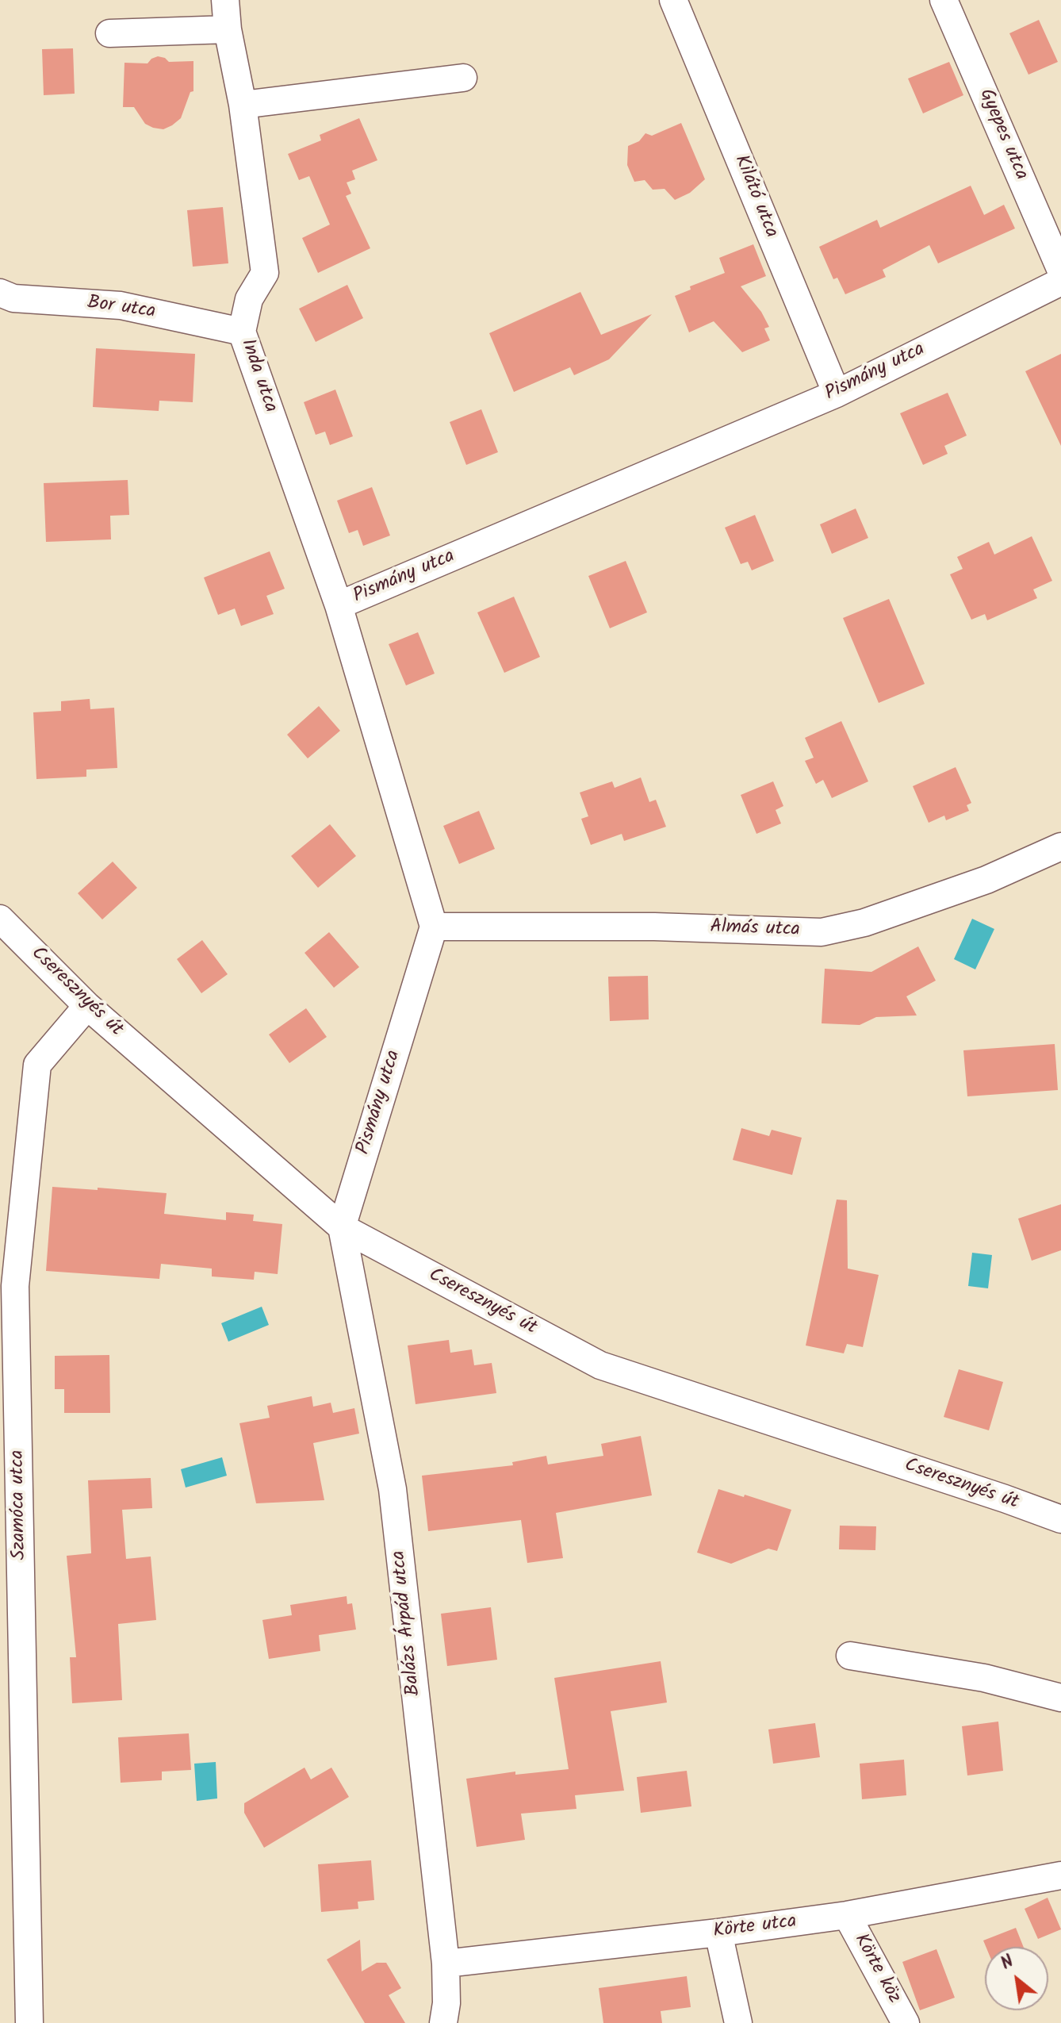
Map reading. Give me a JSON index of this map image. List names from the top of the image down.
{
  "streets": {
    "street": [
      "Gyepes utca",
      "Kilátó utca",
      "Bor utca",
      "Pismány utca",
      "Inda utca",
      "Almás utca",
      "Cseresznyés út",
      "Szamóca utca",
      "Balázs Árpád utca",
      "Körte utca",
      "Körte köz"
    ]
  },
  "crossings": [
    ["Kilátó utca", "Pismány utca"],
    ["Bor utca", "Inda utca"],
    ["Pismány utca", "Inda utca"],
    ["Pismány utca", "Almás utca"],
    ["Pismány utca", "Cseresznyés út"],
    ["Pismány utca", "Balázs Árpád utca"],
    ["Cseresznyés út", "Szamóca utca"],
    ["Cseresznyés út", "Balázs Árpád utca"],
    ["Balázs Árpád utca", "Körte utca"],
    ["Körte utca", "Körte köz"]
  ],
  "north": "top left"
}
